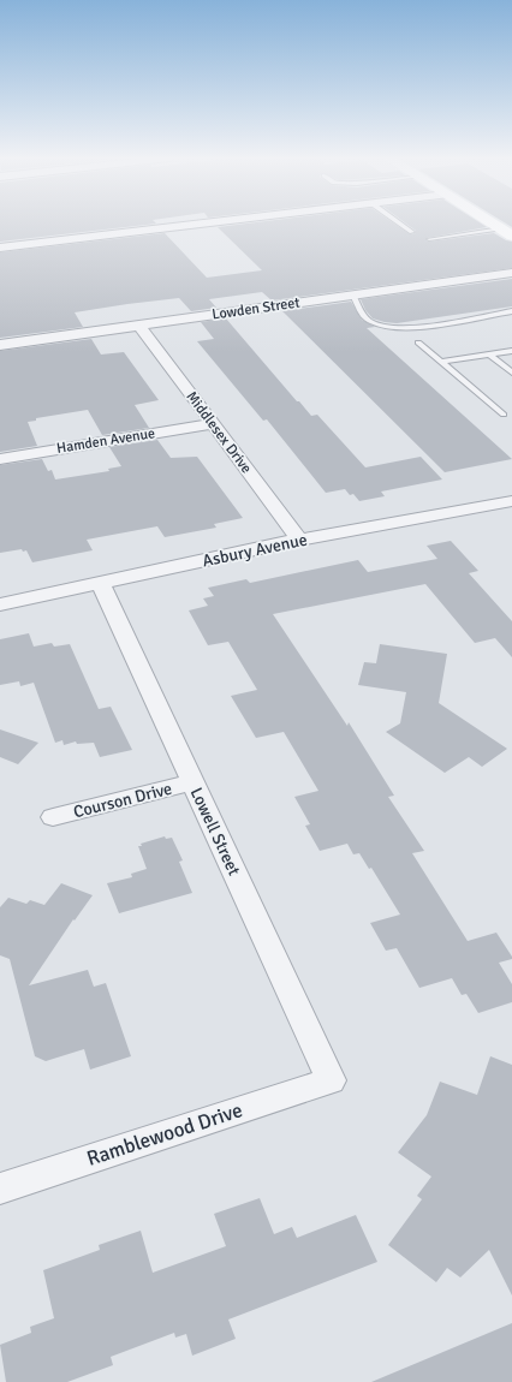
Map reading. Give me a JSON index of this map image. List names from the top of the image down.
{
  "streets": {
    "street": [
      "Lowden Street",
      "Middlesex Drive",
      "Hamden Avenue",
      "Asbury Avenue",
      "Courson Drive",
      "Lowell Street",
      "Ramblewood Drive"
    ]
  },
  "crossings": [
    ["Lowden Street", "Middlesex Drive"],
    ["Middlesex Drive", "Hamden Avenue"],
    ["Middlesex Drive", "Asbury Avenue"],
    ["Asbury Avenue", "Lowell Street"],
    ["Courson Drive", "Lowell Street"],
    ["Lowell Street", "Ramblewood Drive"]
  ]
}
